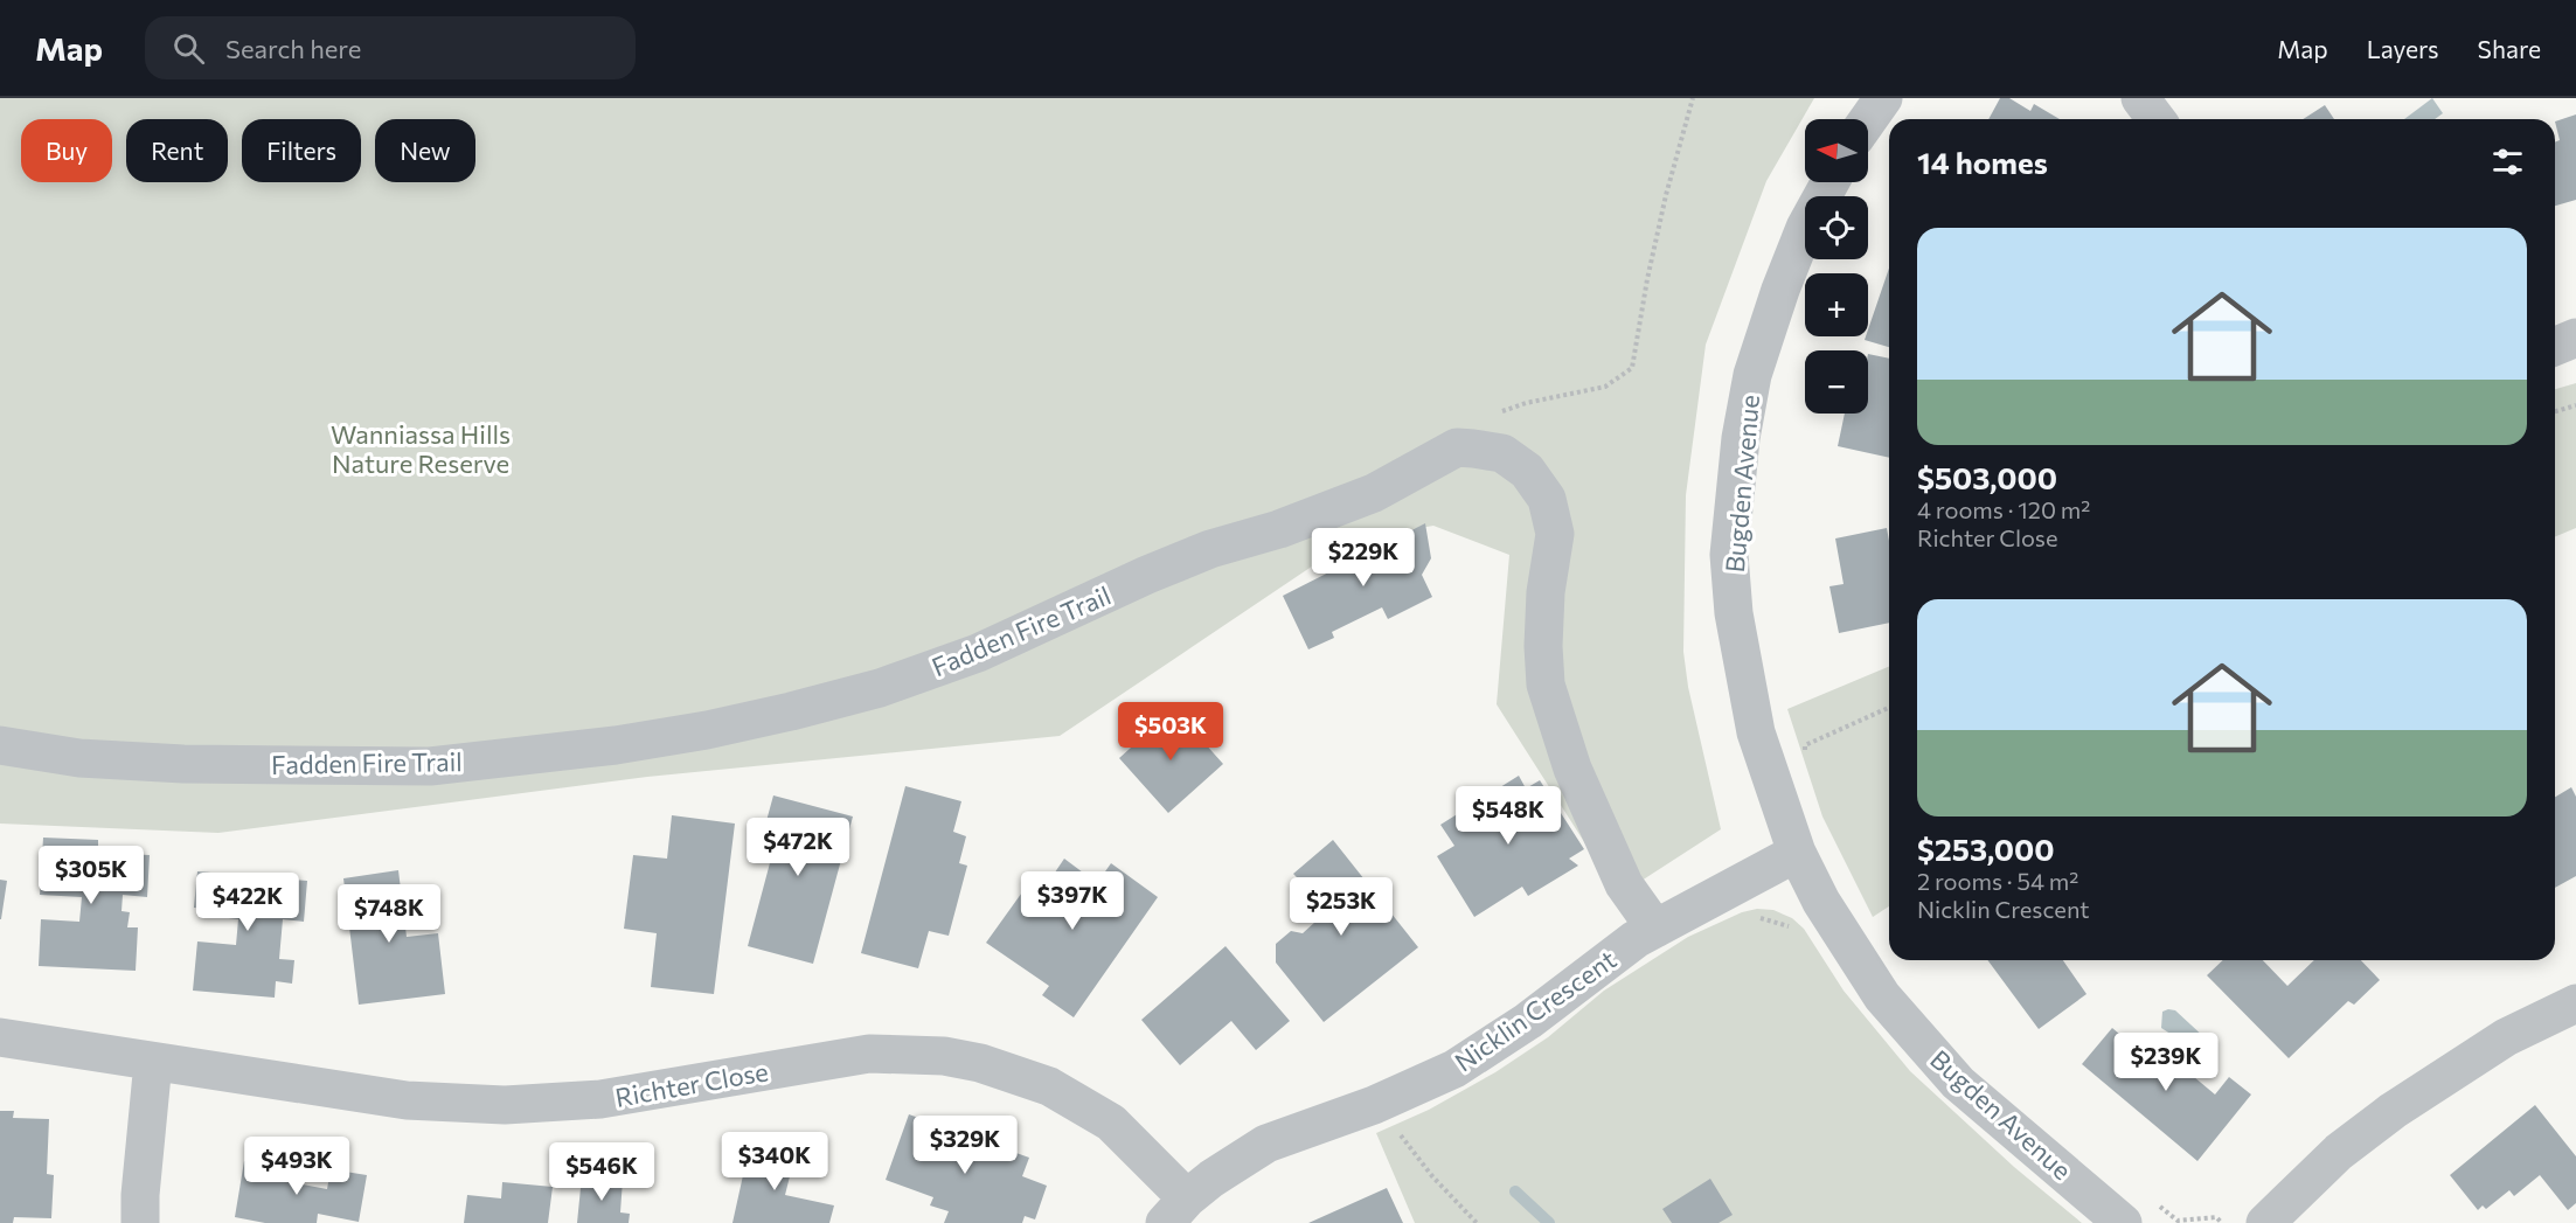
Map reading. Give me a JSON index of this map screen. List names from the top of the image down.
{
  "streets": {
    "street": [
      "Bugden Avenue",
      "Fadden Fire Trail",
      "Nicklin Crescent",
      "Richter Close"
    ]
  },
  "crossings": [
    ["Bugden Avenue", "Nicklin Crescent"],
    ["Fadden Fire Trail", "Nicklin Crescent"],
    ["Nicklin Crescent", "Richter Close"]
  ],
  "parks": ["Wanniassa Hills Nature Reserve"],
  "north": "left",
  "page": {
    "header": "Map",
    "search": "Search here",
    "nav": ["Map", "Layers", "Share"],
    "map_buttons": ["+", "−"],
    "chip": [
      "Buy",
      "Rent",
      "Filters",
      "New"
    ],
    "heading": "14 homes",
    "list": [
      {
        "name": "$503,000",
        "note": "4 rooms · 120 m² · Richter Close"
      },
      {
        "name": "$253,000",
        "note": "2 rooms · 54 m² · Nicklin Crescent"
      }
    ],
    "price": [
      "$229K",
      "$503K",
      "$548K",
      "$472K",
      "$305K",
      "$397K",
      "$422K",
      "$253K",
      "$748K",
      "$239K",
      "$329K",
      "$340K",
      "$493K",
      "$546K"
    ]
  }
}
